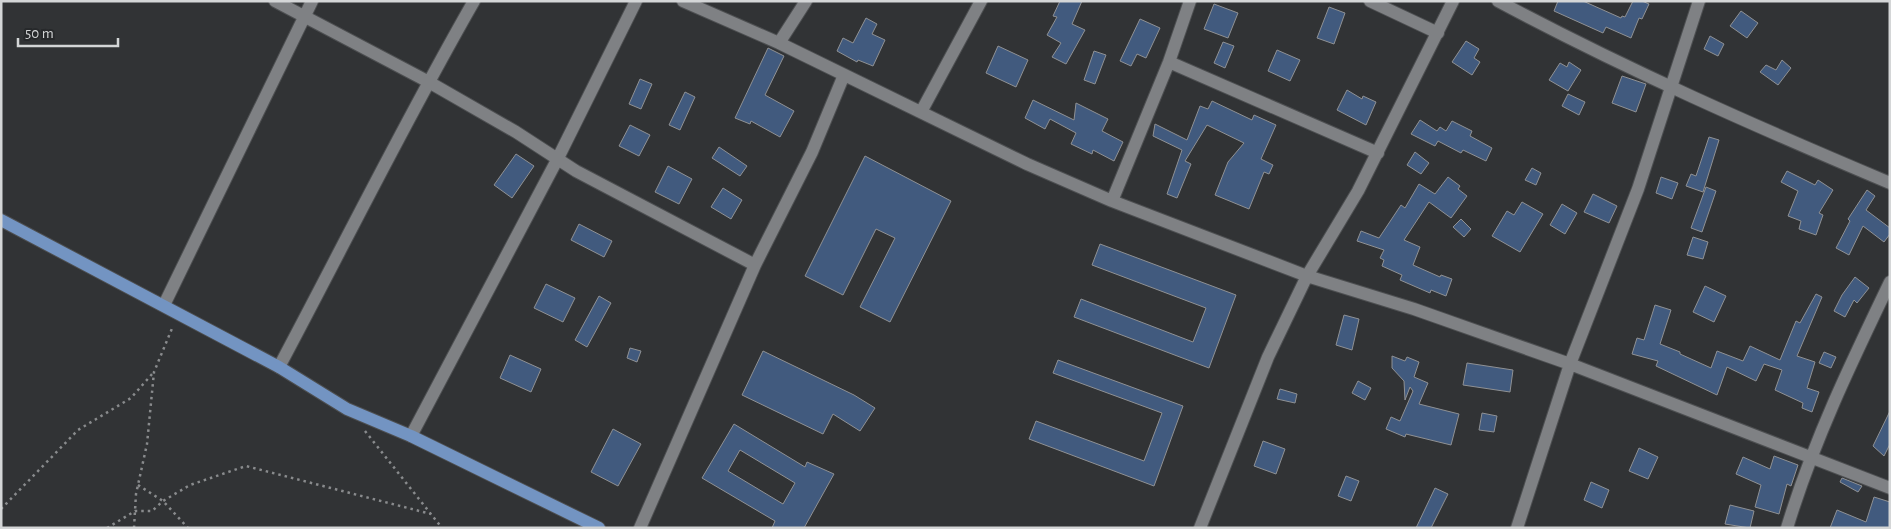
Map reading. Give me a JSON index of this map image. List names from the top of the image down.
{
  "scale_bar": "50 m"
}
